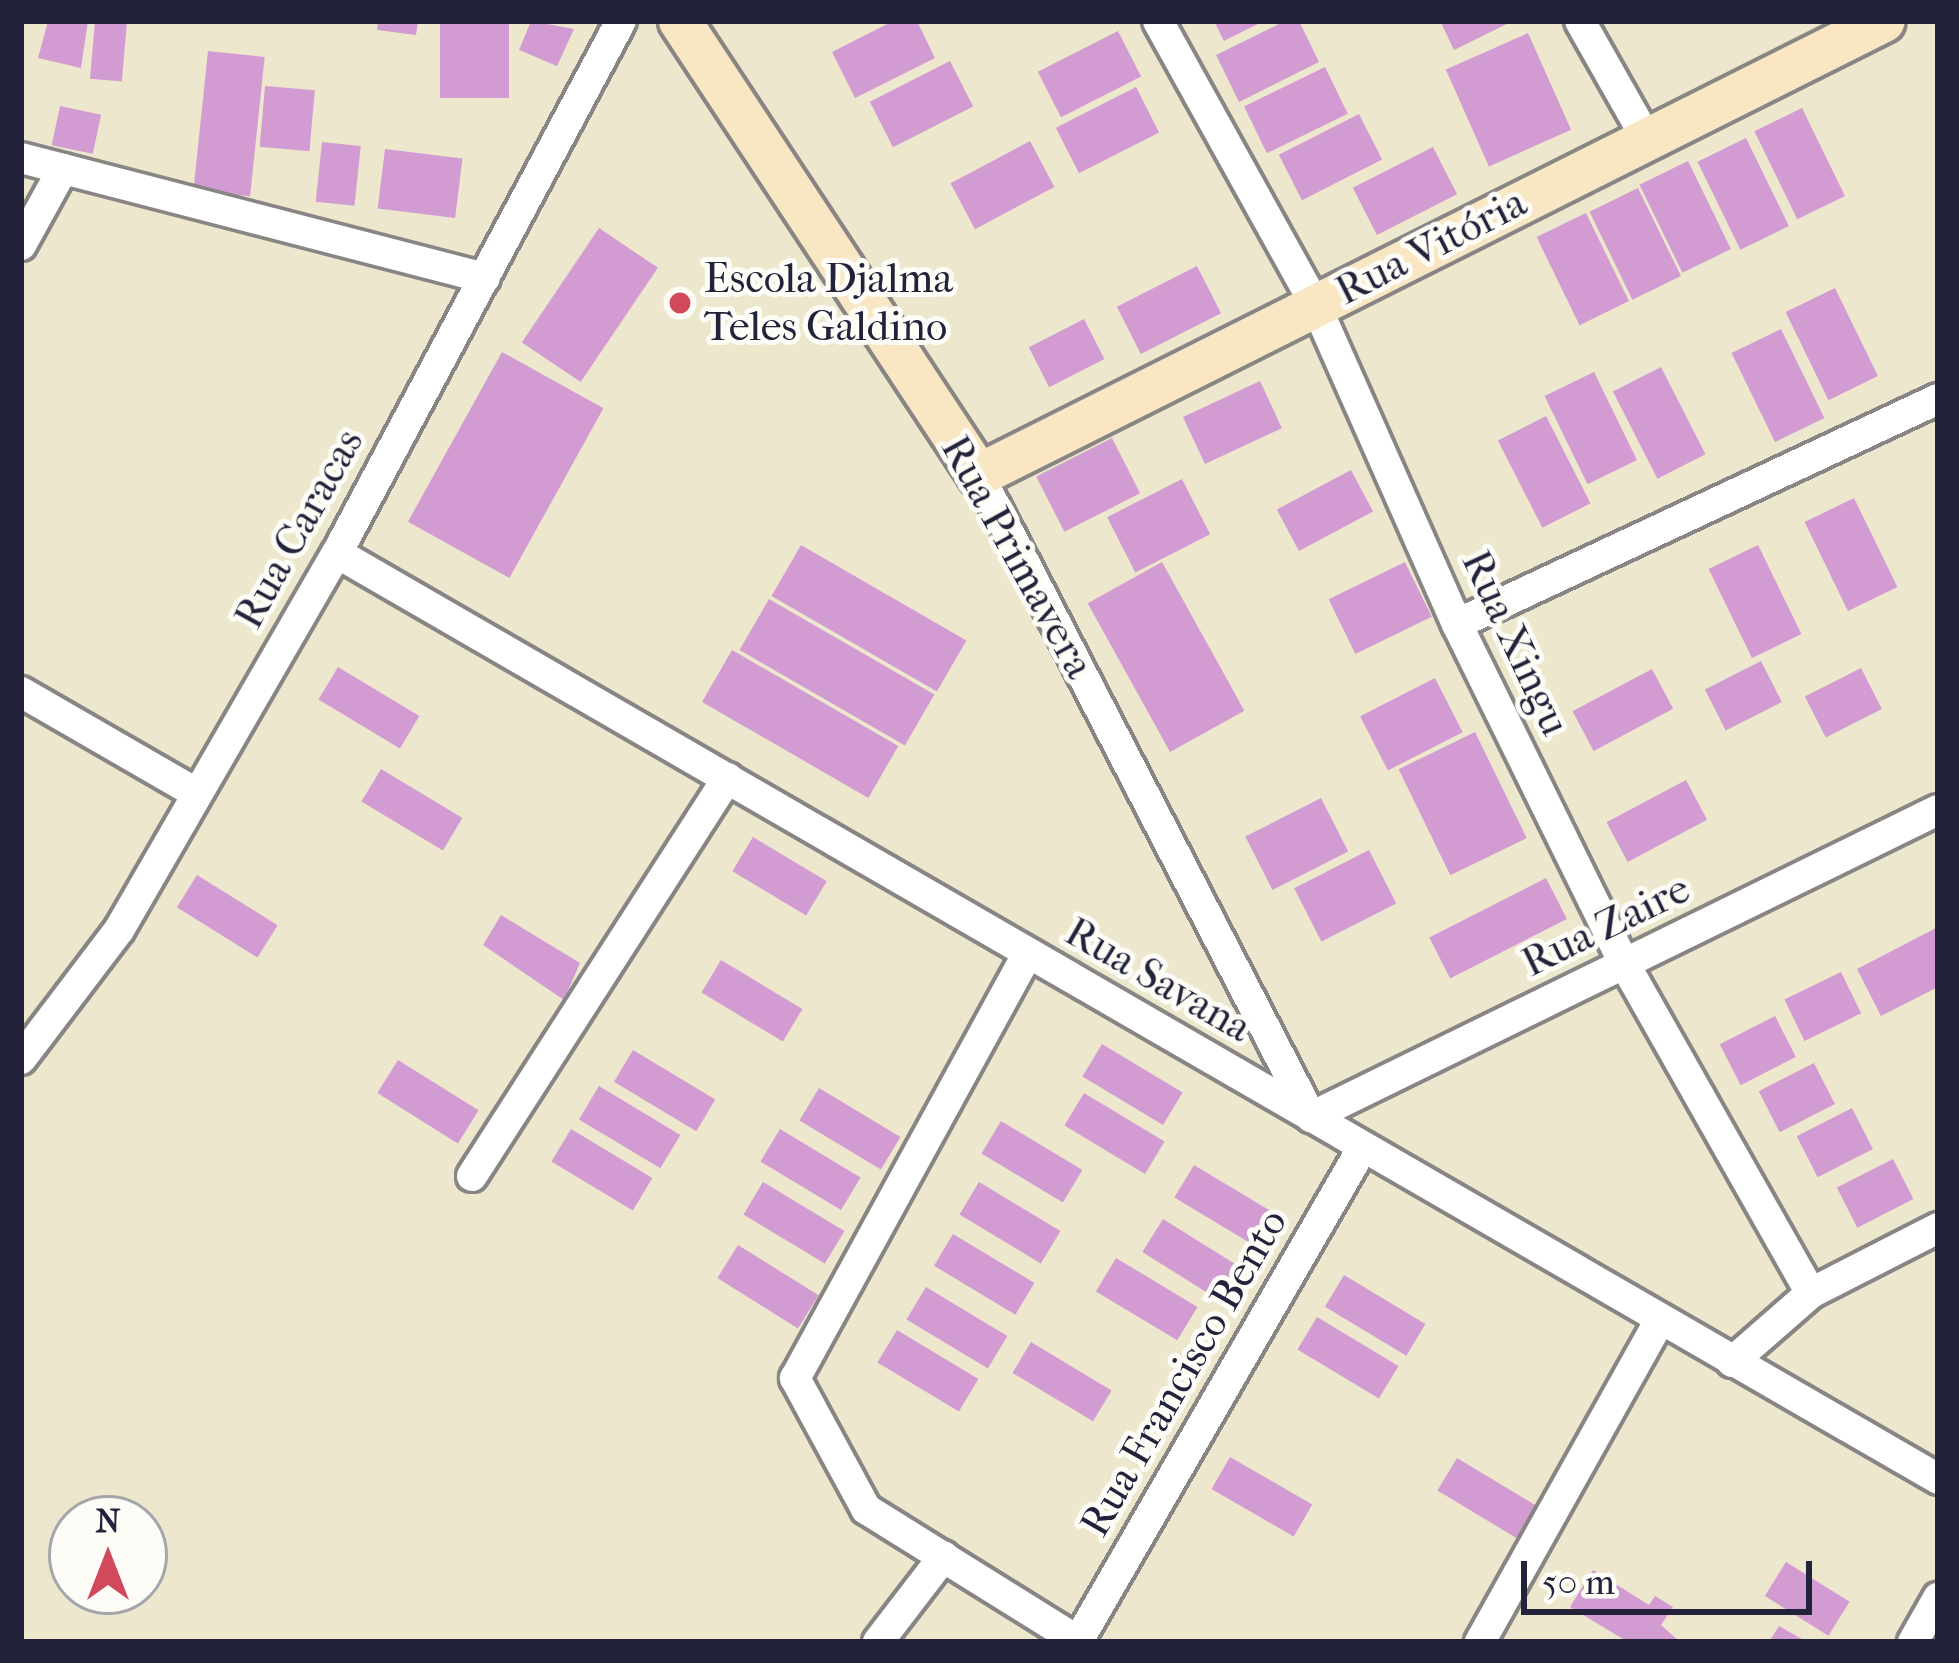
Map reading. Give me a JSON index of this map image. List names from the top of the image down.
{
  "streets": {
    "street": [
      "Rua Vitória",
      "Rua Caracas",
      "Rua Primavera",
      "Rua Xingu",
      "Rua Zaire",
      "Rua Savana",
      "Rua Francisco Bento"
    ]
  },
  "crossings": [
    ["Rua Vitória", "Rua Primavera"],
    ["Rua Vitória", "Rua Xingu"],
    ["Rua Caracas", "Rua Savana"],
    ["Rua Primavera", "Rua Zaire"],
    ["Rua Primavera", "Rua Savana"],
    ["Rua Xingu", "Rua Zaire"],
    ["Rua Zaire", "Rua Savana"],
    ["Rua Savana", "Rua Francisco Bento"]
  ],
  "places": ["Escola Djalma Teles Galdino"],
  "scale_bar": "50 m",
  "north": "top"
}
